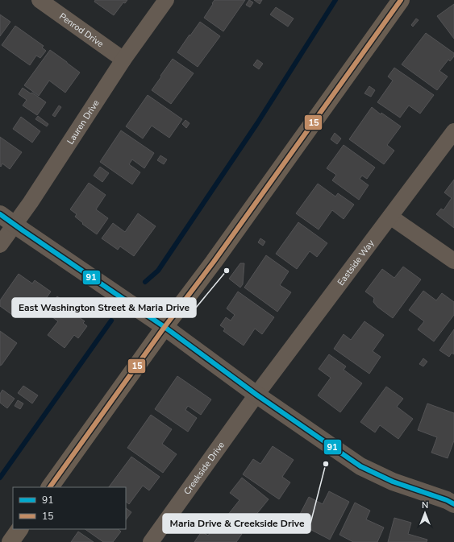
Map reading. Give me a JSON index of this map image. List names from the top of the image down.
{
  "streets": {
    "street": [
      "Penrod Drive",
      "Lauren Drive",
      "Eastside Way",
      "Creekside Drive"
    ]
  },
  "crossings": [
    ["Penrod Drive", "Lauren Drive"],
    ["Eastside Way", "Creekside Drive"]
  ],
  "places": ["East Washington Street & Maria Drive", "Maria Drive & Creekside Drive"],
  "lines": ["transit line 15", "transit line 91"],
  "legend": ["91", "15"],
  "north": "top"
}
